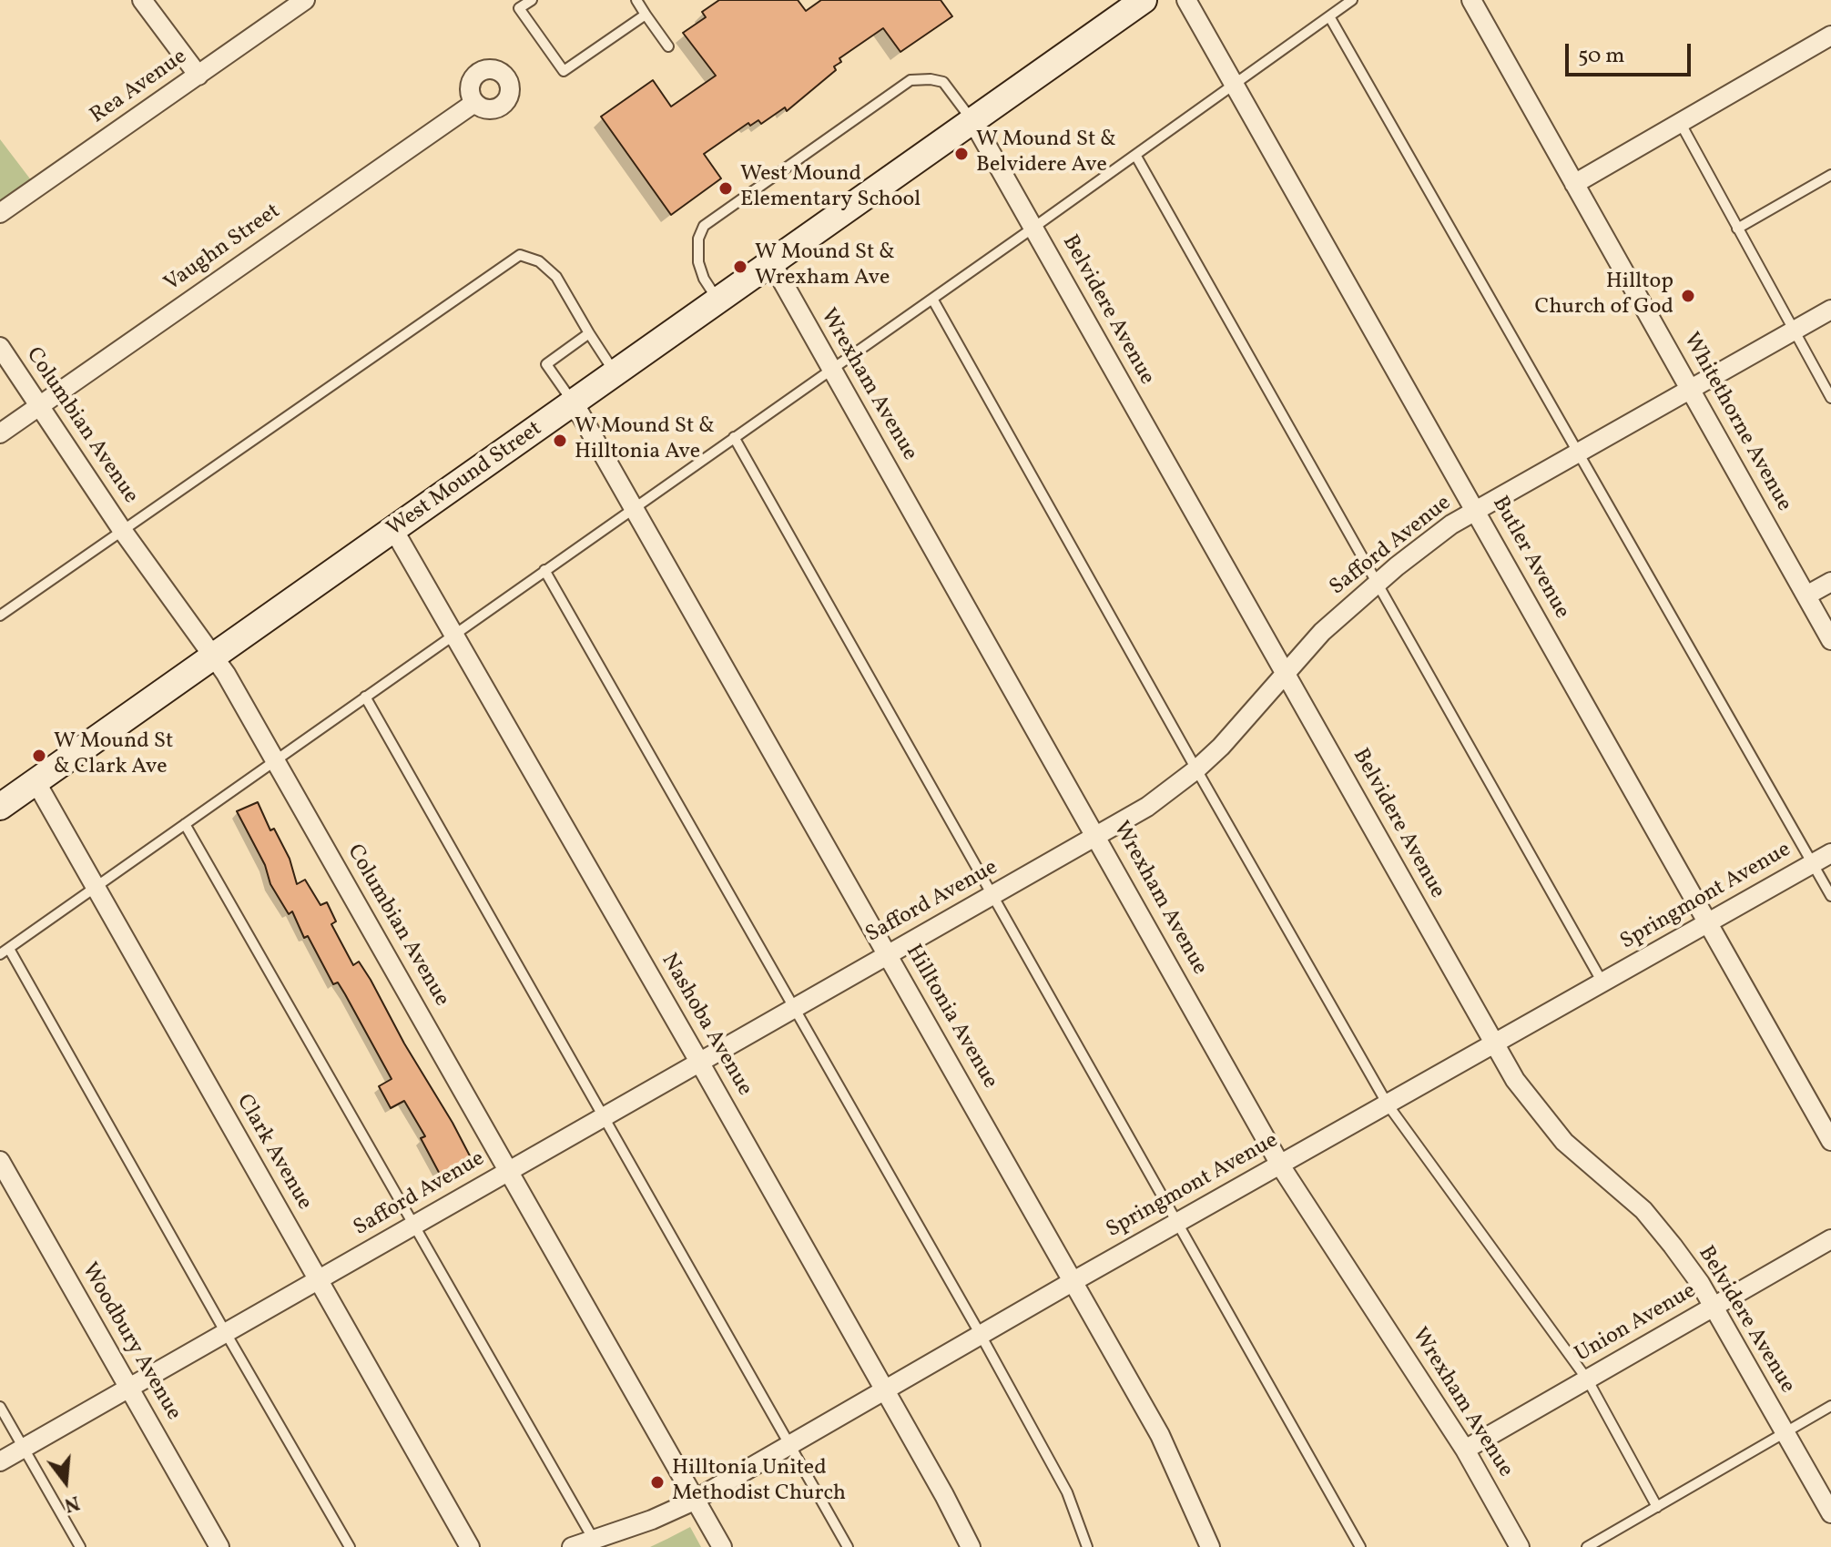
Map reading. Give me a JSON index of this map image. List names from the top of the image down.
{
  "streets": {
    "street": [
      "Rea Avenue",
      "Vaughn Street",
      "Belvidere Avenue",
      "Wrexham Avenue",
      "Whitethorne Avenue",
      "Columbian Avenue",
      "West Mound Street",
      "Safford Avenue",
      "Butler Avenue",
      "Springmont Avenue",
      "Hilltonia Avenue",
      "Nashoba Avenue",
      "Clark Avenue",
      "Union Avenue",
      "Woodbury Avenue"
    ]
  },
  "crossings": [
    ["Vaughn Street", "Columbian Avenue"],
    ["Belvidere Avenue", "West Mound Street"],
    ["Belvidere Avenue", "Safford Avenue"],
    ["Belvidere Avenue", "Springmont Avenue"],
    ["Belvidere Avenue", "Union Avenue"],
    ["Wrexham Avenue", "West Mound Street"],
    ["Wrexham Avenue", "Safford Avenue"],
    ["Wrexham Avenue", "Springmont Avenue"],
    ["Wrexham Avenue", "Union Avenue"],
    ["Whitethorne Avenue", "Safford Avenue"],
    ["Columbian Avenue", "West Mound Street"],
    ["Columbian Avenue", "Safford Avenue"],
    ["Columbian Avenue", "Springmont Avenue"],
    ["West Mound Street", "Hilltonia Avenue"],
    ["West Mound Street", "Nashoba Avenue"],
    ["West Mound Street", "Clark Avenue"],
    ["Safford Avenue", "Butler Avenue"],
    ["Safford Avenue", "Hilltonia Avenue"],
    ["Safford Avenue", "Nashoba Avenue"],
    ["Safford Avenue", "Clark Avenue"],
    ["Safford Avenue", "Woodbury Avenue"],
    ["Butler Avenue", "Springmont Avenue"],
    ["Springmont Avenue", "Hilltonia Avenue"],
    ["Springmont Avenue", "Nashoba Avenue"]
  ],
  "places": [
    "W Mound St & Belvidere Ave",
    "West Mound Elementary School",
    "W Mound St & Wrexham Ave",
    "Hilltop Church of God",
    "W Mound St & Hilltonia Ave",
    "W Mound St & Clark Ave",
    "Hilltonia United Methodist Church"
  ],
  "scale_bar": "50 m",
  "north": "bottom"
}
